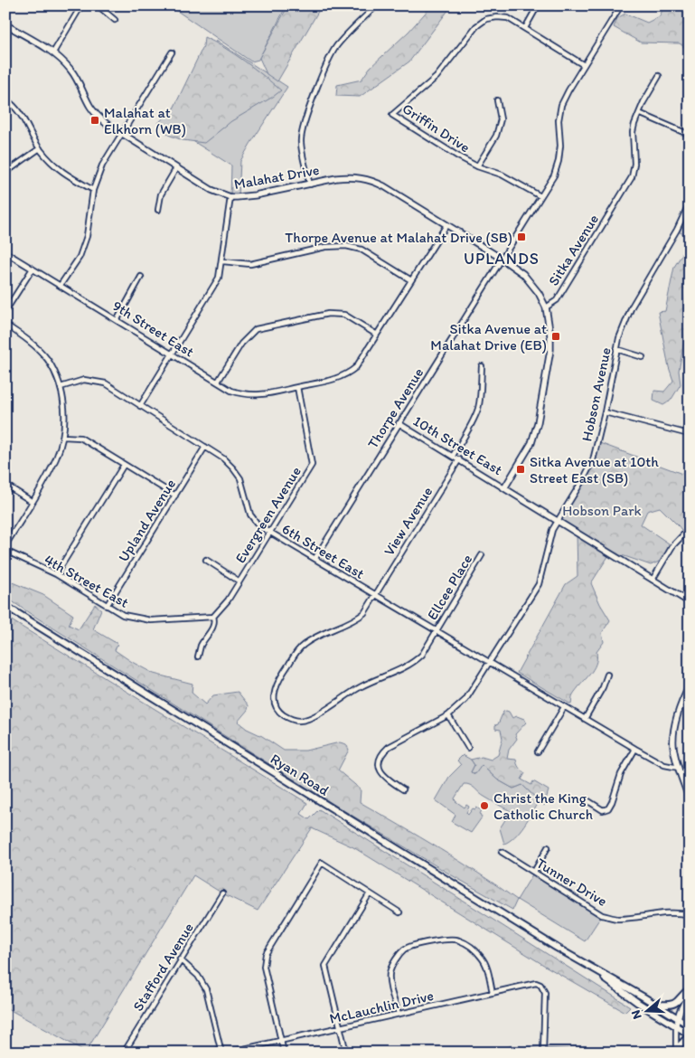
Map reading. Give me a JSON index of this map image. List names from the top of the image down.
{
  "streets": {
    "main road": ["Ryan Road"],
    "street": [
      "Griffin Drive",
      "Malahat Drive",
      "Sitka Avenue",
      "9th Street East",
      "Hobson Avenue",
      "Thorpe Avenue",
      "10th Street East",
      "Evergreen Avenue",
      "Upland Avenue",
      "View Avenue",
      "6th Street East",
      "4th Street East",
      "Ellcee Place",
      "Tunner Drive",
      "Stafford Avenue",
      "McLauchlin Drive"
    ]
  },
  "crossings": [
    ["Griffin Drive", "Thorpe Avenue"],
    ["Malahat Drive", "Sitka Avenue"],
    ["Malahat Drive", "Thorpe Avenue"],
    ["9th Street East", "Evergreen Avenue"],
    ["Hobson Avenue", "10th Street East"],
    ["Hobson Avenue", "6th Street East"],
    ["Thorpe Avenue", "10th Street East"],
    ["Thorpe Avenue", "6th Street East"],
    ["10th Street East", "View Avenue"],
    ["Evergreen Avenue", "6th Street East"],
    ["Evergreen Avenue", "4th Street East"],
    ["Upland Avenue", "6th Street East"],
    ["Upland Avenue", "4th Street East"],
    ["View Avenue", "6th Street East"],
    ["View Avenue", "Ellcee Place"],
    ["6th Street East", "Ellcee Place"]
  ],
  "districts": ["UPLANDS"],
  "parks": ["Hobson Park"],
  "places": {
    "transit": [
      "Malahat at Elkhorn (WB)",
      "Thorpe Avenue at Malahat Drive (SB)",
      "Sitka Avenue at Malahat Drive (EB)",
      "Sitka Avenue at 10th Street East (SB)"
    ],
    "other": ["Christ the King Catholic Church"]
  },
  "north": "left"
}
